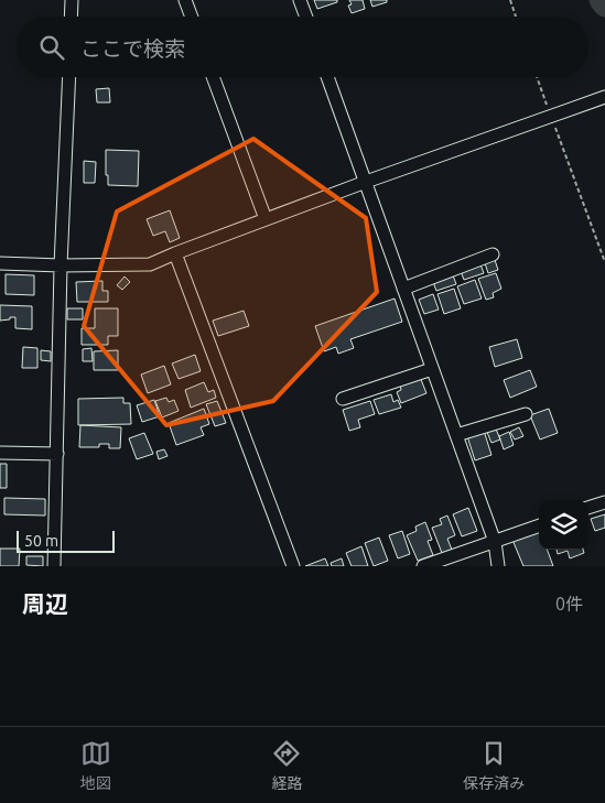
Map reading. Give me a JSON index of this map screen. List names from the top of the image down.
{
  "scale_bar": "50 m",
  "page": {
    "search": "ここで検索",
    "scale": "50 m",
    "heading": ["周辺", "0件"],
    "nav": ["地図", "経路", "保存済み"]
  }
}
